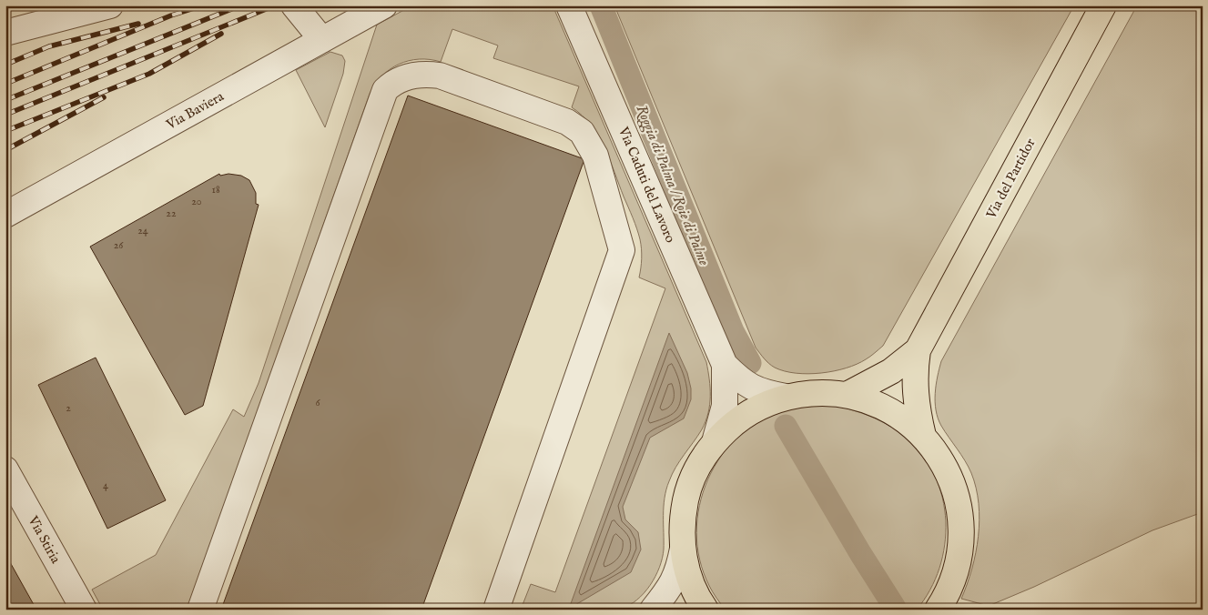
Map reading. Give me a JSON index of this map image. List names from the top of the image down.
{
  "streets": {
    "main road": ["Via del Partidor"],
    "street": ["Via Baviera", "Via Caduti del Lavoro", "Via Stiria"]
  },
  "water": ["Roggia di Palma / Roie di Palme"],
  "house_numbers": [
    "18",
    "20",
    "22",
    "24",
    "26",
    "6",
    "2",
    "4"
  ]
}
